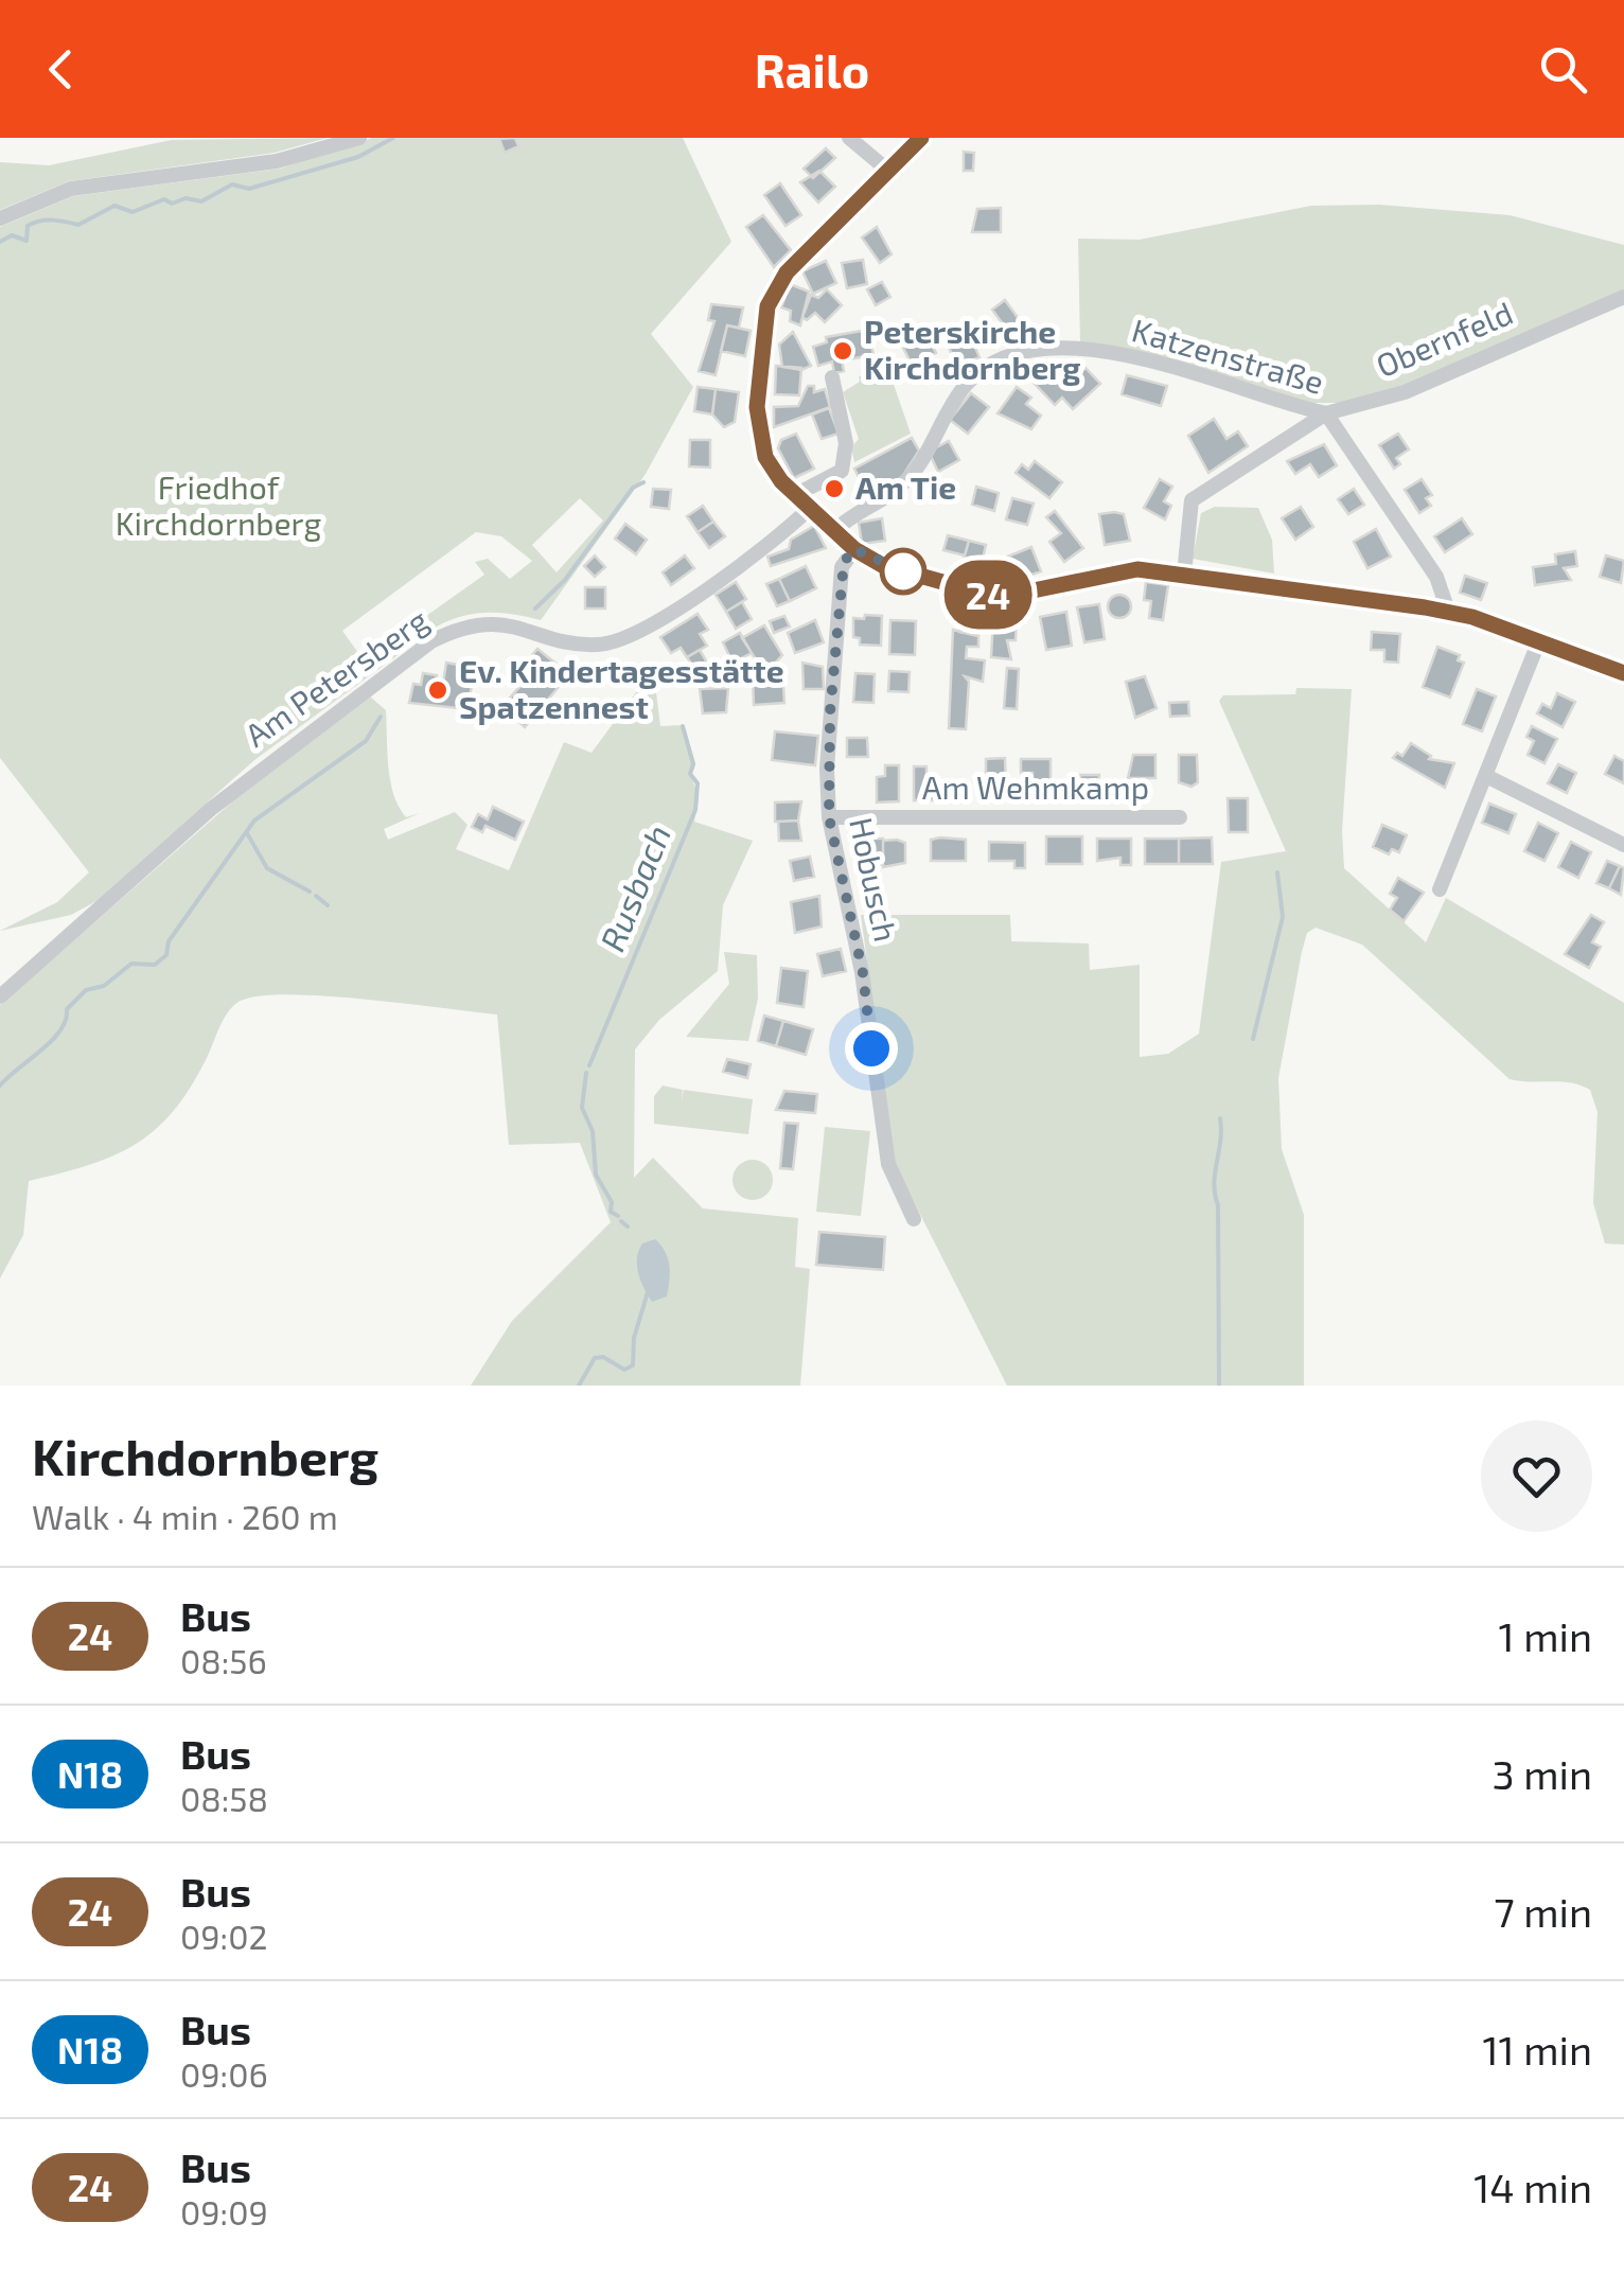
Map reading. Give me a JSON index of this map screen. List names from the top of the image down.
{
  "streets": {
    "street": [
      "Obernfeld",
      "Katzenstraße",
      "Am Petersberg",
      "Am Wehmkamp",
      "Hobusch"
    ]
  },
  "crossings": [
    ["Obernfeld", "Katzenstraße"],
    ["Am Wehmkamp", "Hobusch"]
  ],
  "water": ["Rusbach"],
  "parks": ["Friedhof Kirchdornberg"],
  "places": ["Peterskirche Kirchdornberg", "Am Tie", "Ev. Kindertagesstätte Spatzennest"],
  "lines": ["bus line 24"],
  "page": {
    "header": "Railo",
    "on_map": "24",
    "heading": ["Kirchdornberg", "Walk · 4 min · 260 m"],
    "list": [
      {
        "mark": "24",
        "name": "Bus",
        "note": "08:56",
        "value": "1 min"
      },
      {
        "mark": "N18",
        "name": "Bus",
        "note": "08:58",
        "value": "3 min"
      },
      {
        "mark": "24",
        "name": "Bus",
        "note": "09:02",
        "value": "7 min"
      },
      {
        "mark": "N18",
        "name": "Bus",
        "note": "09:06",
        "value": "11 min"
      },
      {
        "mark": "24",
        "name": "Bus",
        "note": "09:09",
        "value": "14 min"
      }
    ]
  }
}
